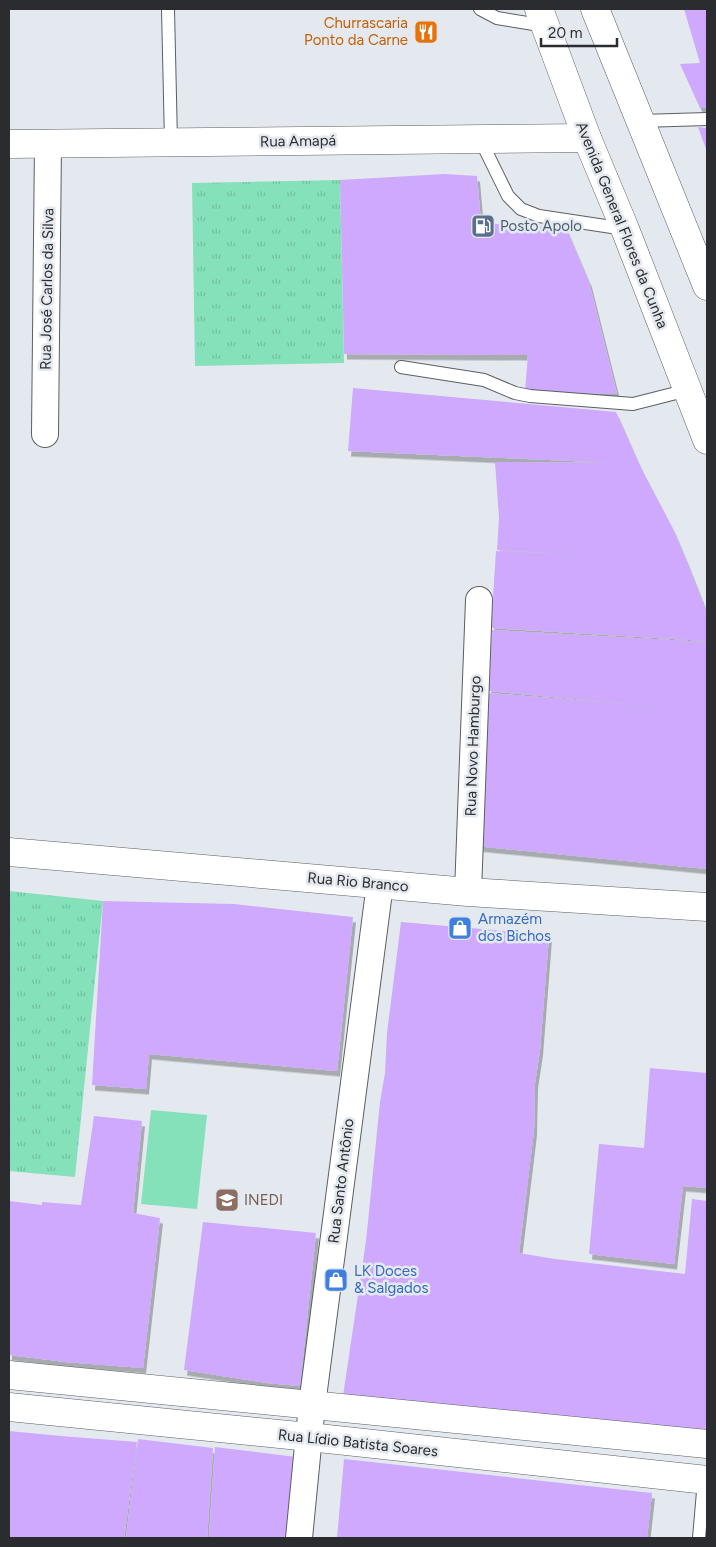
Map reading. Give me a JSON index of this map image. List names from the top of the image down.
{
  "streets": {
    "main road": [
      "Rua Amapá",
      "Avenida General Flores da Cunha",
      "Rua Rio Branco",
      "Rua Lídio Batista Soares"
    ],
    "street": ["Rua José Carlos da Silva", "Rua Novo Hamburgo", "Rua Santo Antônio"]
  },
  "crossings": [
    ["Rua Amapá", "Avenida General Flores da Cunha"],
    ["Rua Amapá", "Rua José Carlos da Silva"],
    ["Rua Novo Hamburgo", "Rua Rio Branco"],
    ["Rua Rio Branco", "Rua Santo Antônio"],
    ["Rua Santo Antônio", "Rua Lídio Batista Soares"]
  ],
  "places": {
    "restaurant": ["Churrascaria Ponto da Carne"],
    "fuel station": ["Posto Apolo"],
    "shop": ["Armazém dos Bichos", "LK Doces & Salgados"],
    "school or university": ["INEDI"]
  },
  "scale_bar": "20 m"
}
